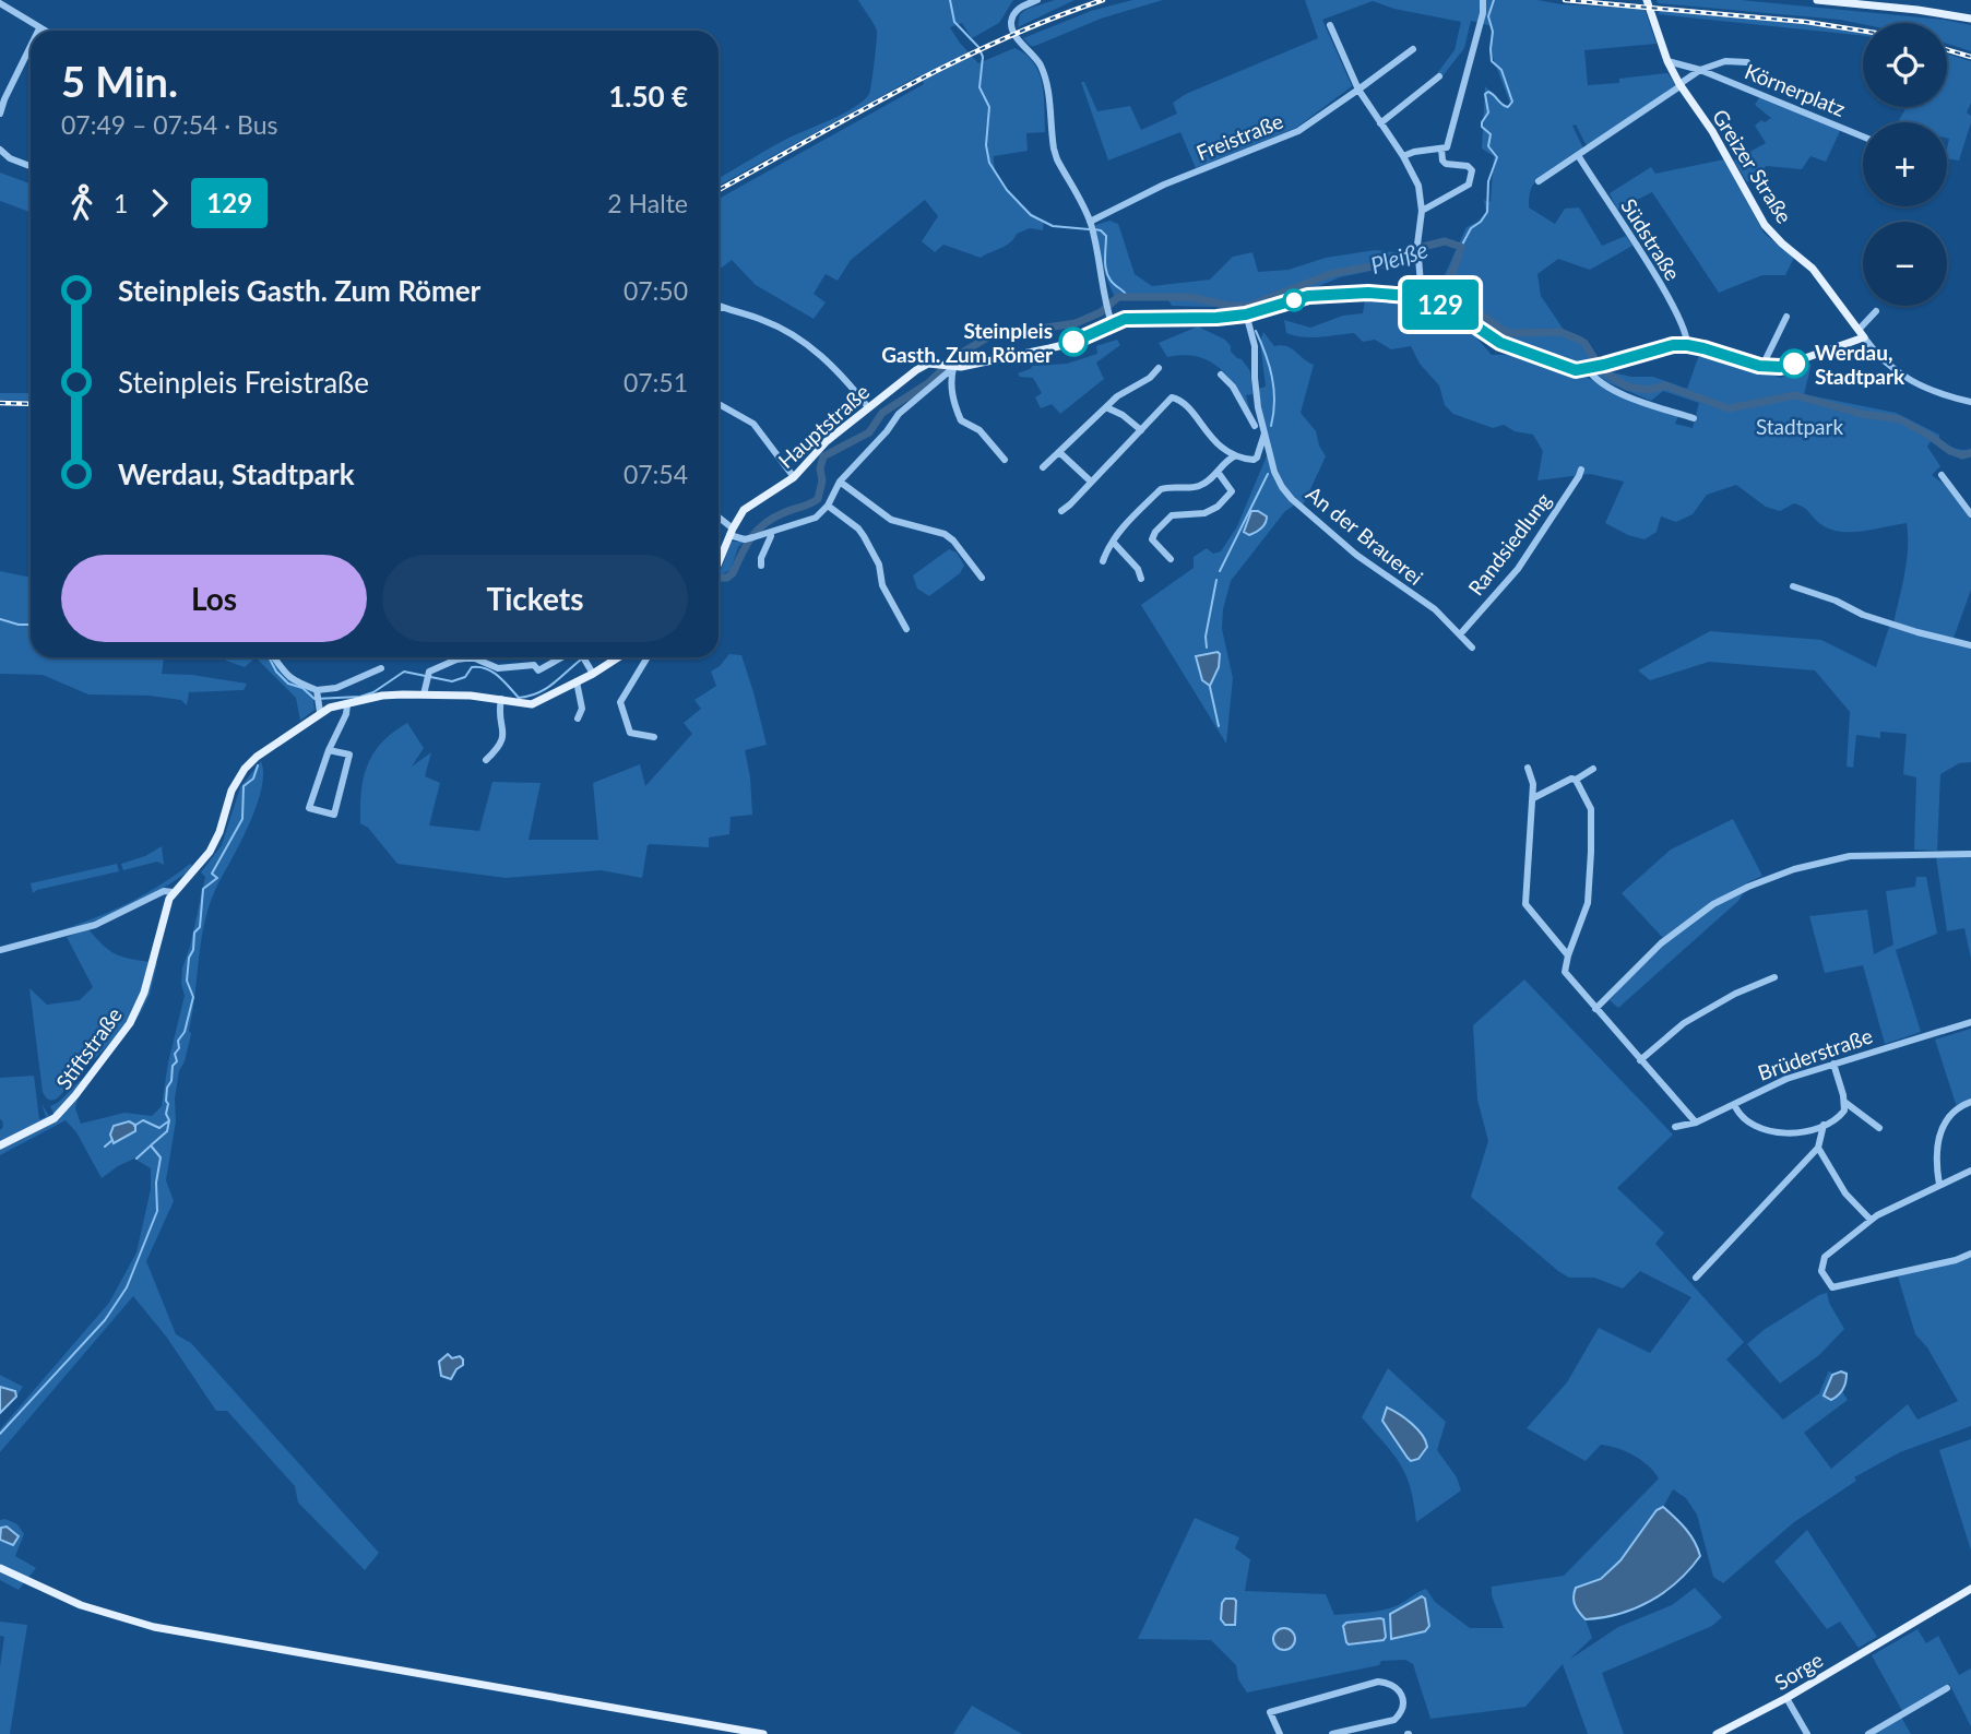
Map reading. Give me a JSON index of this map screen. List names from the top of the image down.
{
  "streets": {
    "main road": [
      "Greizer Straße",
      "Hauptstraße",
      "Stiftstraße",
      "Sorge"
    ],
    "street": [
      "Körnerplatz",
      "Freistraße",
      "Südstraße",
      "An der Brauerei",
      "Randsiedlung",
      "Brüderstraße"
    ]
  },
  "crossings": [
    ["Körnerplatz", "Greizer Straße"],
    ["Südstraße", "Hauptstraße"],
    ["Hauptstraße", "An der Brauerei"],
    ["An der Brauerei", "Randsiedlung"]
  ],
  "water": ["Pleiße"],
  "parks": ["Stadtpark"],
  "places": ["Steinpleis Gasth. Zum Römer", "Werdau, Stadtpark"],
  "lines": ["bus line 129"],
  "page": {
    "on_map": "129",
    "map_buttons": ["+", "−"],
    "heading": ["5 Min.", "07:49 – 07:54 · Bus", "1.50 €"],
    "legs": ["1", "129", "2 Halte"],
    "list": [
      {
        "name": "Steinpleis Gasth. Zum Römer",
        "value": "07:50"
      },
      {
        "name": "Steinpleis Freistraße",
        "value": "07:51"
      },
      {
        "name": "Werdau, Stadtpark",
        "value": "07:54"
      }
    ],
    "buttons": ["Los", "Tickets"]
  }
}
